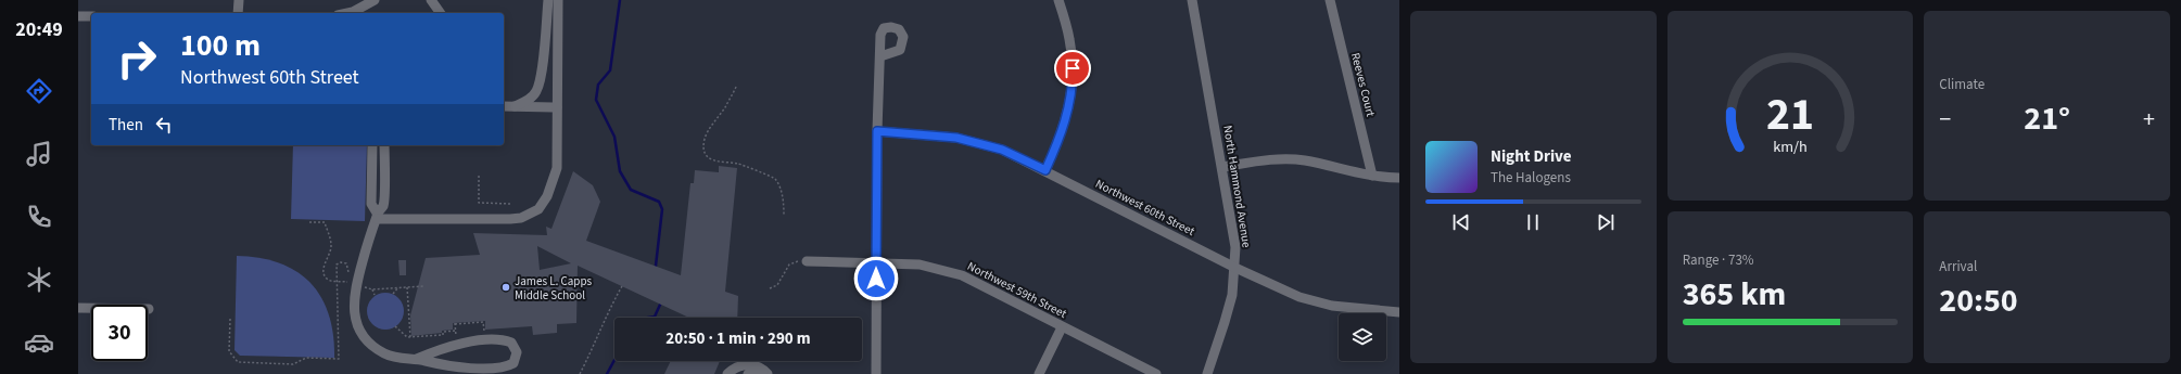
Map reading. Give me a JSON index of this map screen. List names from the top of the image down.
{
  "streets": {
    "street": [
      "Reeves Court",
      "North Hammond Avenue",
      "Northwest 60th Street",
      "Northwest 59th Street"
    ]
  },
  "crossings": [
    ["North Hammond Avenue", "Northwest 60th Street"]
  ],
  "places": ["James L. Capps Middle School"],
  "page": {
    "tabs": "20:49",
    "tile": [
      "Climate",
      ["Range · 73%", "365 km"],
      ["Arrival", "20:50"]
    ],
    "turn": ["100 m", "Northwest 60th Street"],
    "heat": ["−", "21°", "+"],
    "then": "Then",
    "song": ["Night Drive", "The Halogens"],
    "limit": "30",
    "trip": "20:50 · 1 min · 290 m",
    "gauge": ["21", "km/h"]
  }
}
